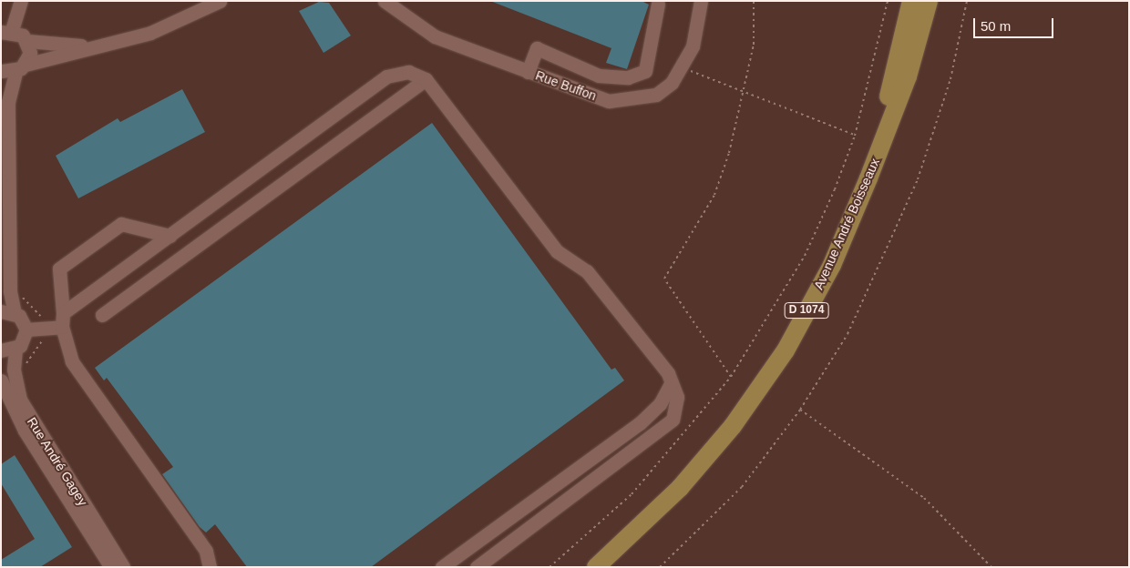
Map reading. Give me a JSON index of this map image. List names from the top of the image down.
{
  "streets": {
    "main road": ["Avenue André Boisseaux", "D 1074"],
    "street": ["Rue Buffon", "Rue André Gagey"]
  },
  "scale_bar": "50 m"
}
